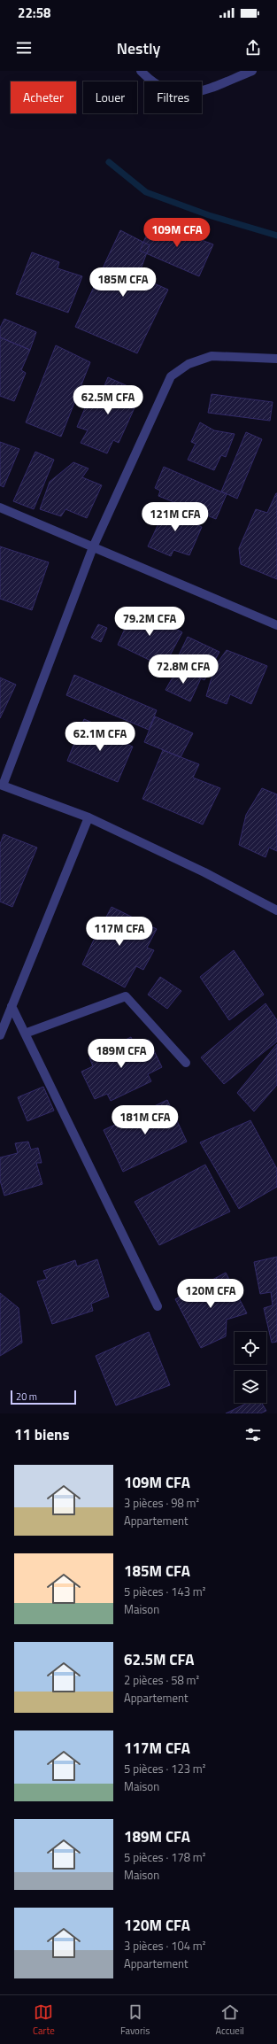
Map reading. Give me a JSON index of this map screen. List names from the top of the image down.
{
  "scale_bar": "20 m",
  "page": {
    "status": "22:58",
    "header": "Nestly",
    "chip": ["Acheter", "Louer", "Filtres"],
    "price": [
      "109M CFA",
      "185M CFA",
      "62.5M CFA",
      "121M CFA",
      "79.2M CFA",
      "72.8M CFA",
      "62.1M CFA",
      "117M CFA",
      "189M CFA",
      "181M CFA",
      "120M CFA"
    ],
    "scale": "20 m",
    "heading": "11 biens",
    "list": [
      {
        "name": "109M CFA",
        "note": "3 pièces · 98 m² · Appartement"
      },
      {
        "name": "185M CFA",
        "note": "5 pièces · 143 m² · Maison"
      },
      {
        "name": "62.5M CFA",
        "note": "2 pièces · 58 m² · Appartement"
      },
      {
        "name": "117M CFA",
        "note": "5 pièces · 123 m² · Maison"
      },
      {
        "name": "189M CFA",
        "note": "5 pièces · 178 m² · Maison"
      },
      {
        "name": "120M CFA",
        "note": "3 pièces · 104 m² · Appartement"
      }
    ],
    "tabs": ["Carte", "Favoris", "Accueil"]
  }
}
